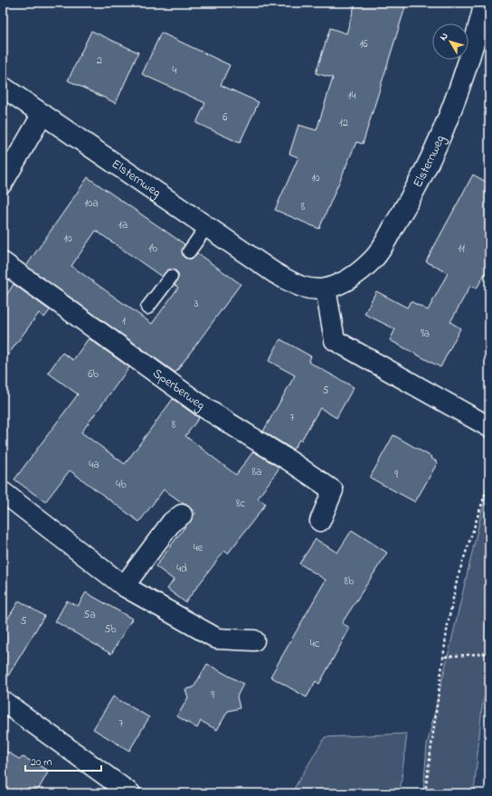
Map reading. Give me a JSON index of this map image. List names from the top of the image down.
{
  "streets": {
    "street": ["Elsternweg", "Sperberweg"]
  },
  "house_numbers": [
    "16",
    "2",
    "4",
    "14",
    "6",
    "12",
    "10",
    "10a",
    "8",
    "1a",
    "10",
    "1b",
    "11",
    "3",
    "1",
    "9a",
    "6b",
    "5",
    "7",
    "8",
    "4a",
    "8a",
    "9",
    "4b",
    "8c",
    "4e",
    "4d",
    "8b",
    "5a",
    "5",
    "5b",
    "4c",
    "9",
    "7"
  ],
  "scale_bar": "20 m",
  "north": "top left"
}
